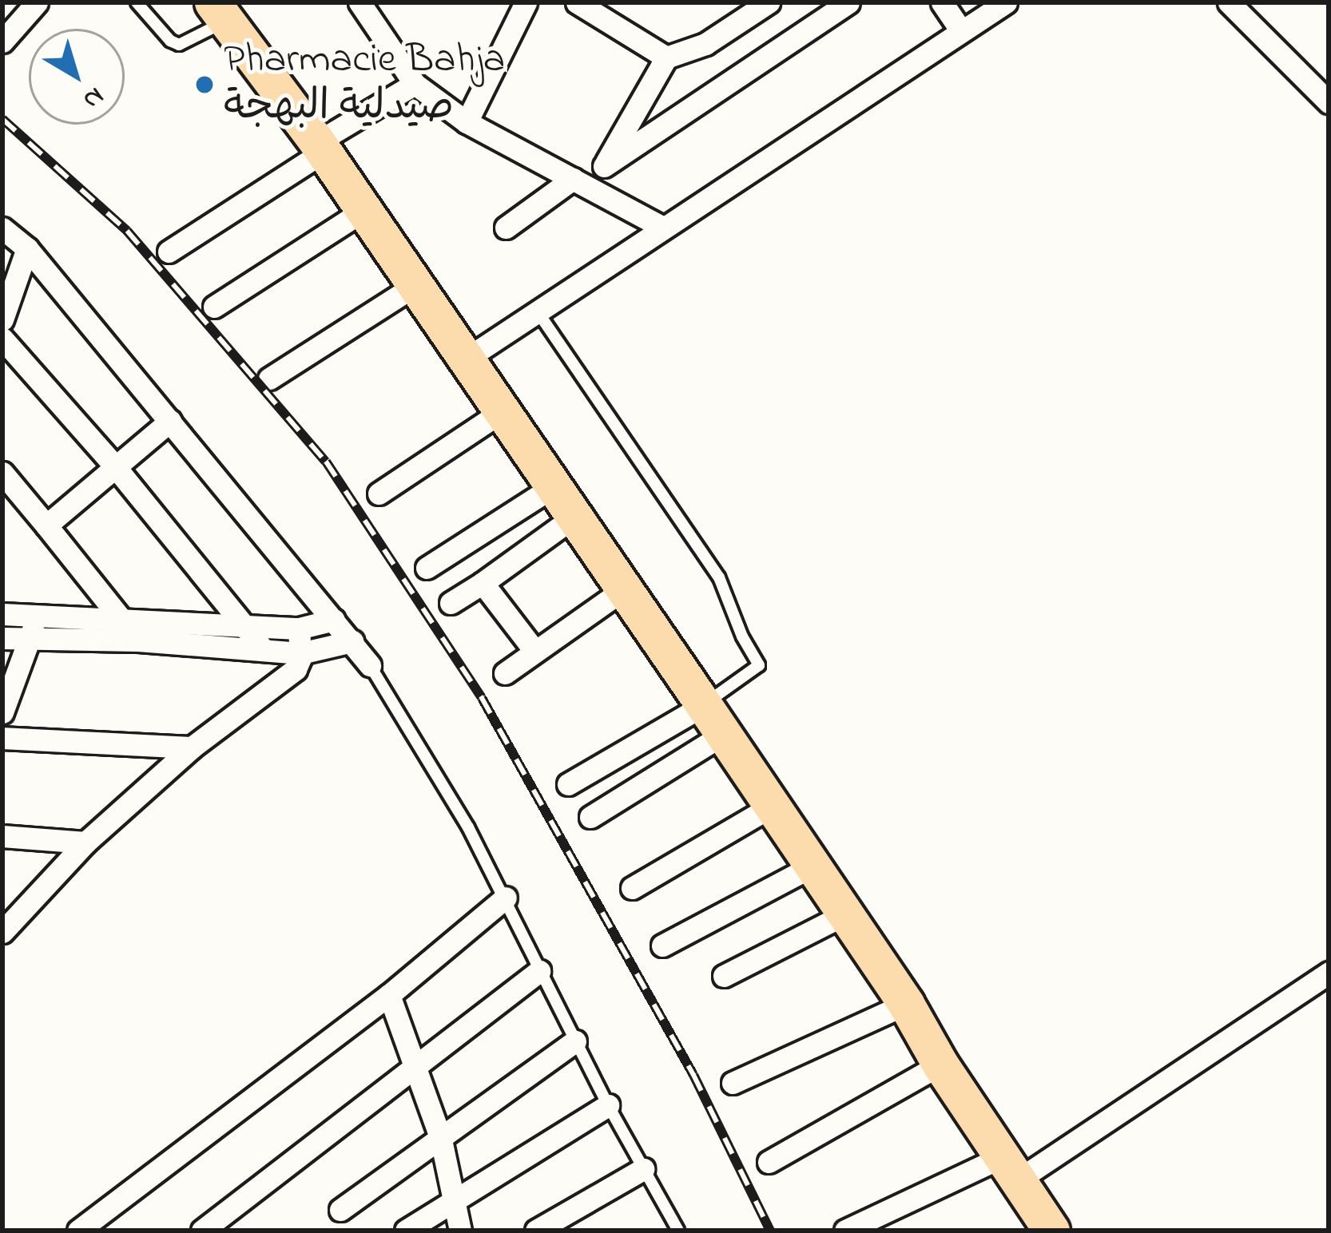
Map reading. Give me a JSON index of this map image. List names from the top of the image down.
{
  "places": ["Pharmacie Bahja صيدلية البهجة"],
  "north": "bottom right"
}
